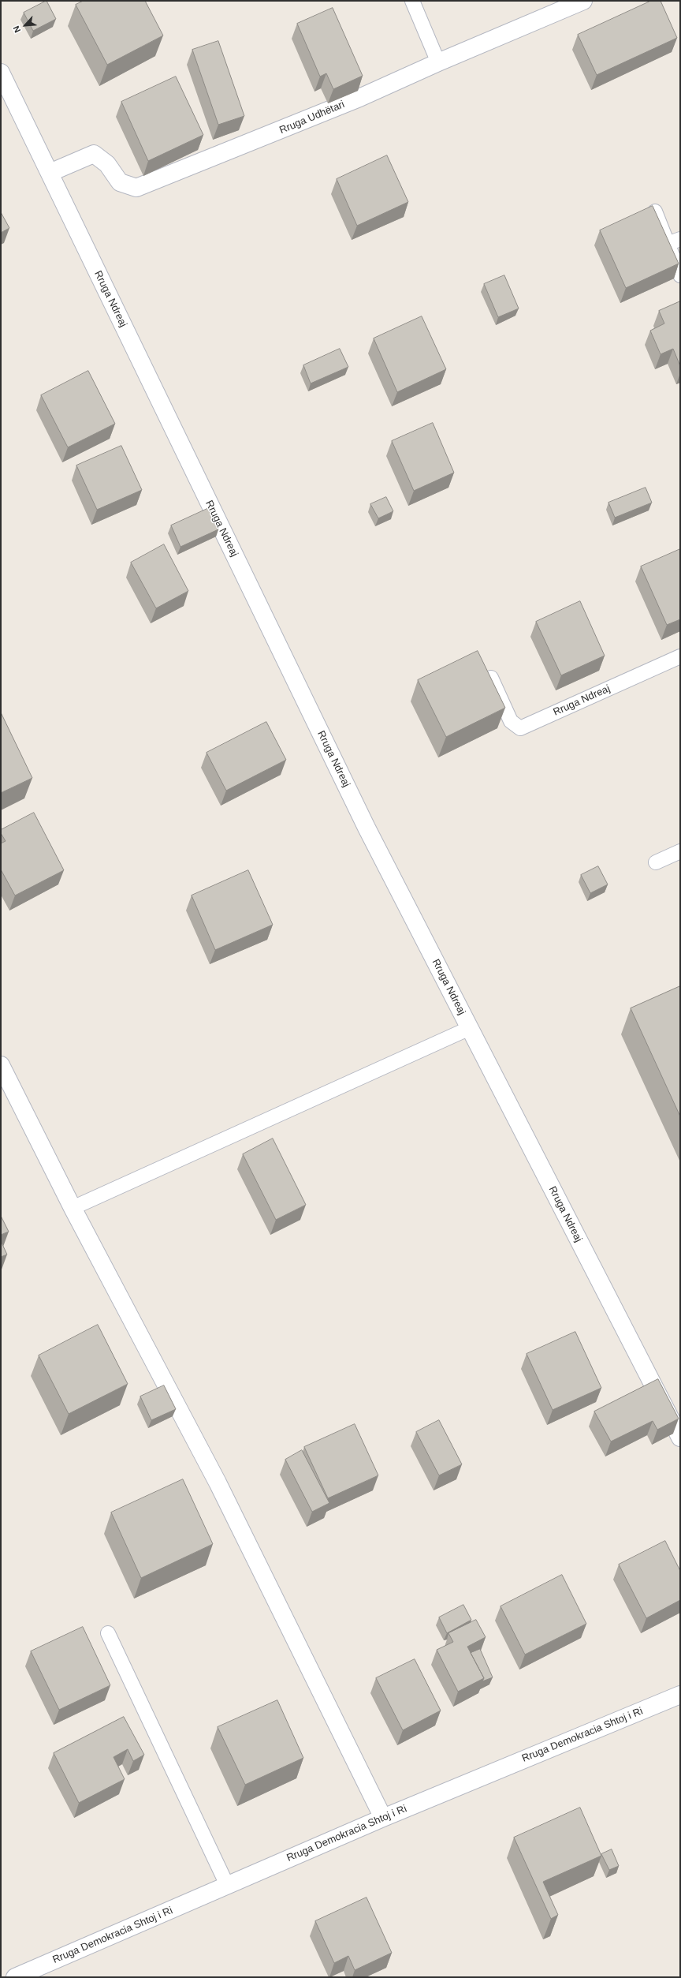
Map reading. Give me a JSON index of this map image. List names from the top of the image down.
{
  "streets": {
    "street": ["Rruga Udhëtari", "Rruga Ndreaj", "Rruga Demokracia Shtoj i Ri"]
  },
  "crossings": [
    ["Rruga Udhëtari", "Rruga Ndreaj"]
  ],
  "north": "bottom left"
}
